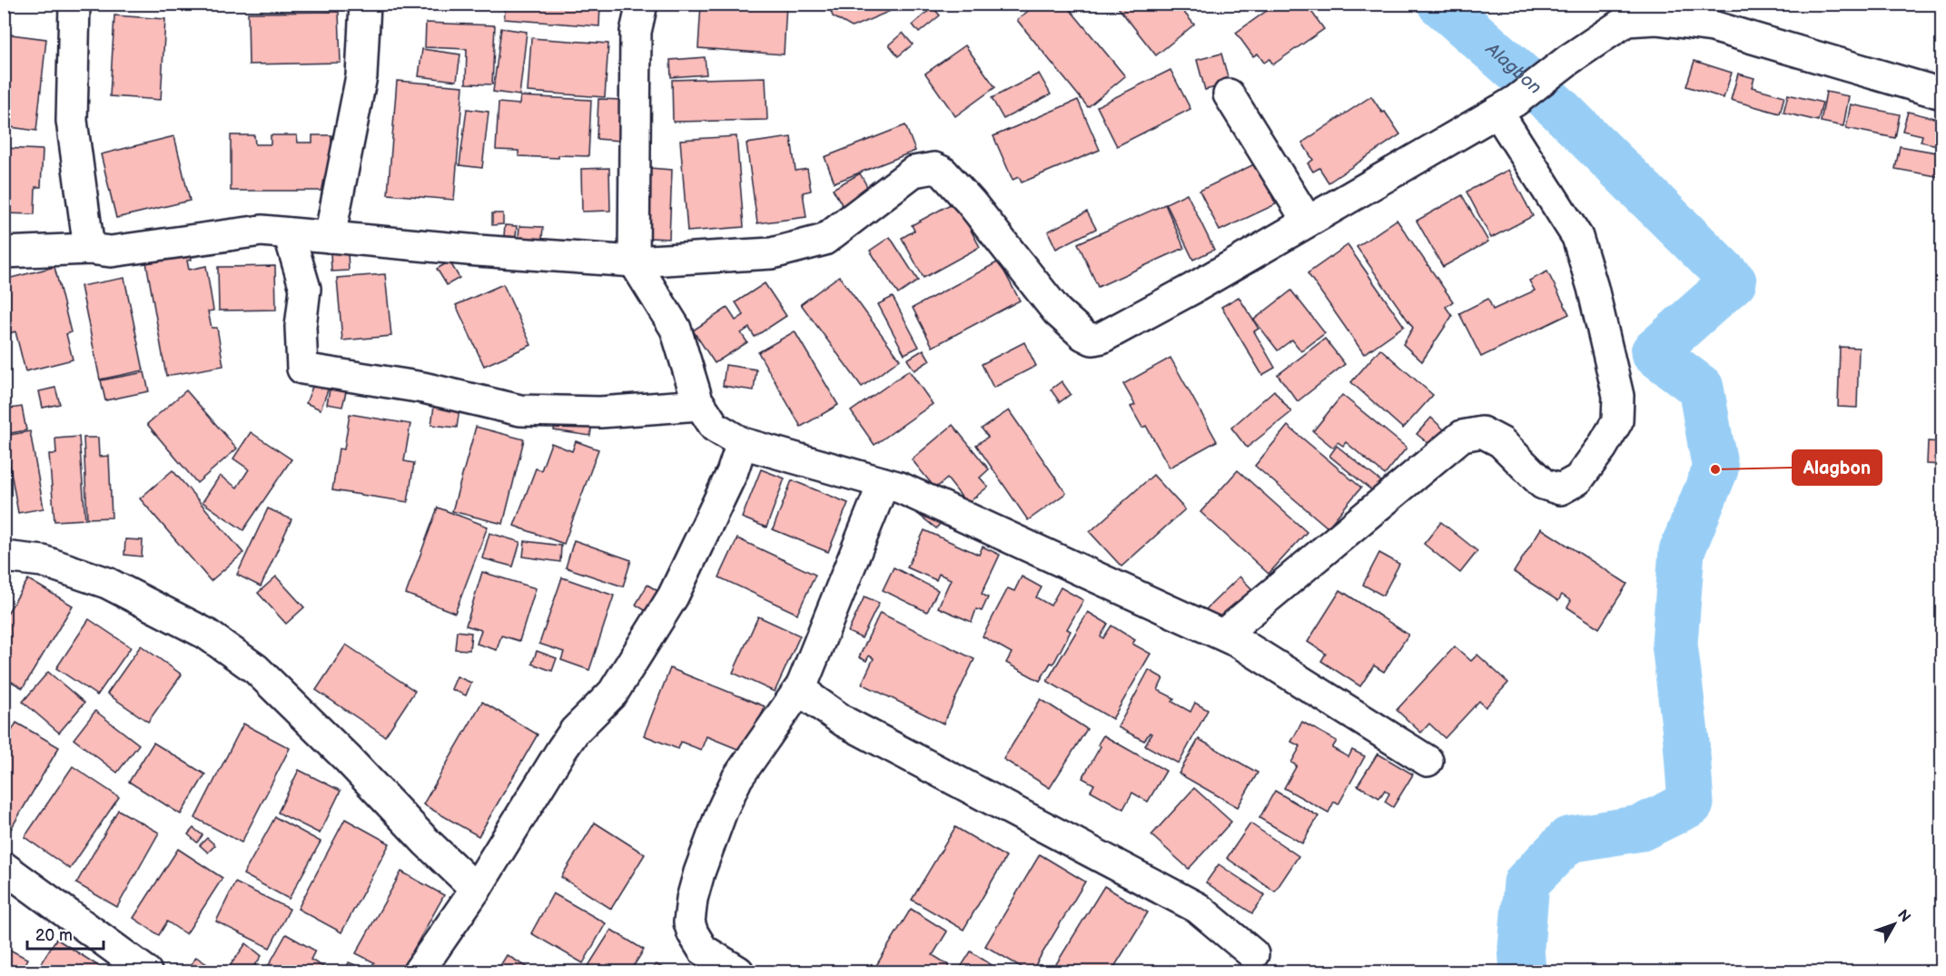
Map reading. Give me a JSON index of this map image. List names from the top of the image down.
{
  "water": ["Alagbon"],
  "places": ["Alagbon"],
  "scale_bar": "20 m",
  "north": "top right"
}
